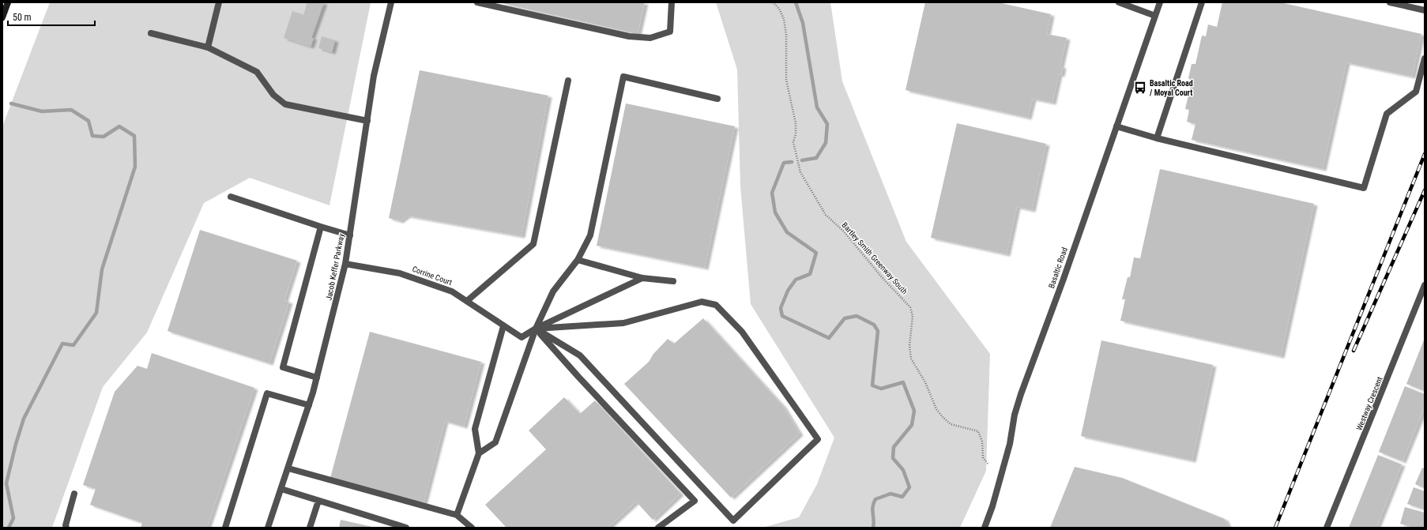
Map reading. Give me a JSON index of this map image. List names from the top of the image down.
{
  "streets": {
    "street": [
      "Jacob Keffer Parkway",
      "Basaltic Road",
      "Corrine Court",
      "Westway Crescent"
    ],
    "path": ["Bartley Smith Greenway South"]
  },
  "crossings": [
    ["Jacob Keffer Parkway", "Corrine Court"]
  ],
  "places": {
    "bus stop": ["Basaltic Road / Moyal Court"]
  },
  "scale_bar": "50 m"
}
